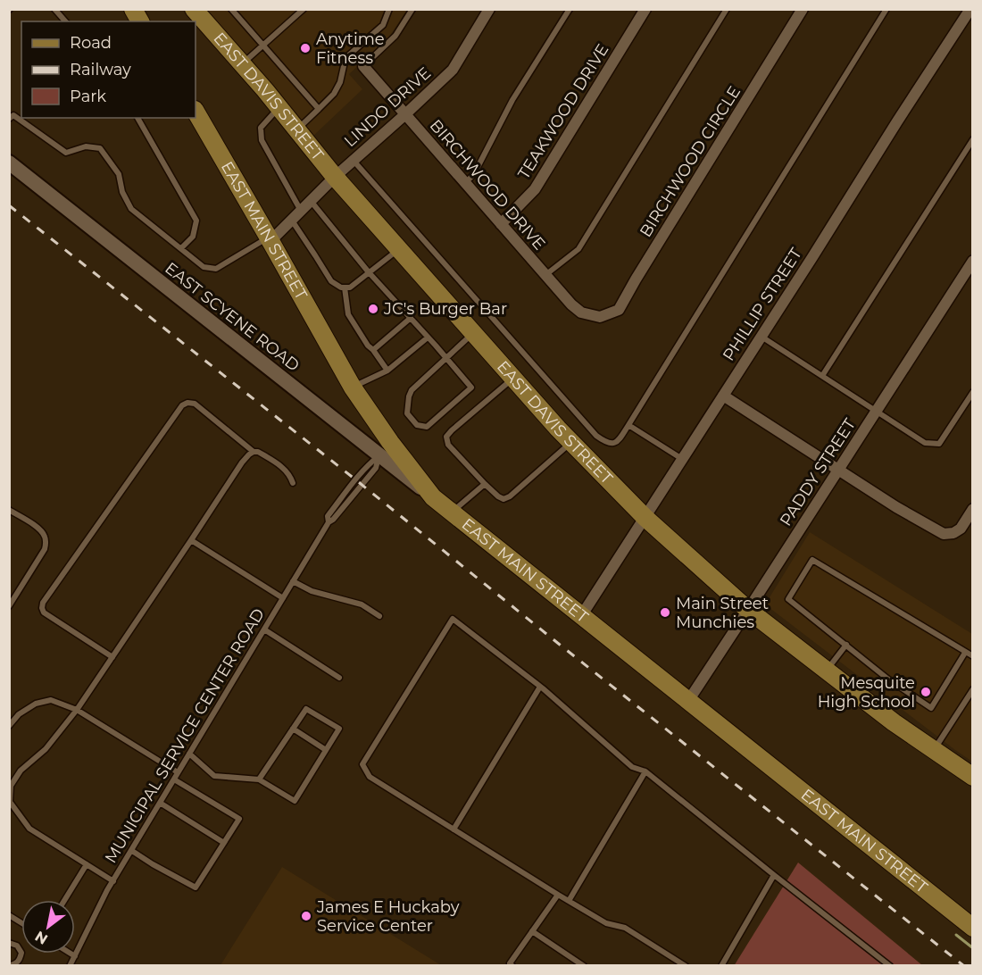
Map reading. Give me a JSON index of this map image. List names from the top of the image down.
{
  "streets": {
    "main road": ["EAST DAVIS STREET", "EAST MAIN STREET"],
    "street": [
      "LINDO DRIVE",
      "TEAKWOOD DRIVE",
      "BIRCHWOOD CIRCLE",
      "BIRCHWOOD DRIVE",
      "PHILLIP STREET",
      "EAST SCYENE ROAD",
      "PADDY STREET"
    ],
    "lane": ["MUNICIPAL SERVICE CENTER ROAD"]
  },
  "crossings": [
    ["EAST DAVIS STREET", "LINDO DRIVE"],
    ["EAST DAVIS STREET", "PHILLIP STREET"],
    ["EAST DAVIS STREET", "PADDY STREET"],
    ["LINDO DRIVE", "BIRCHWOOD DRIVE"],
    ["LINDO DRIVE", "EAST MAIN STREET"],
    ["TEAKWOOD DRIVE", "BIRCHWOOD DRIVE"],
    ["BIRCHWOOD CIRCLE", "BIRCHWOOD DRIVE"],
    ["EAST MAIN STREET", "PHILLIP STREET"],
    ["EAST MAIN STREET", "EAST SCYENE ROAD"],
    ["EAST MAIN STREET", "PADDY STREET"],
    ["EAST MAIN STREET", "MUNICIPAL SERVICE CENTER ROAD"],
    ["EAST SCYENE ROAD", "MUNICIPAL SERVICE CENTER ROAD"]
  ],
  "places": [
    "Anytime Fitness",
    "JC's Burger Bar",
    "Main Street Munchies",
    "Mesquite High School",
    "James E Huckaby Service Center"
  ],
  "legend": ["Road", "Railway", "Park"],
  "north": "bottom left"
}
